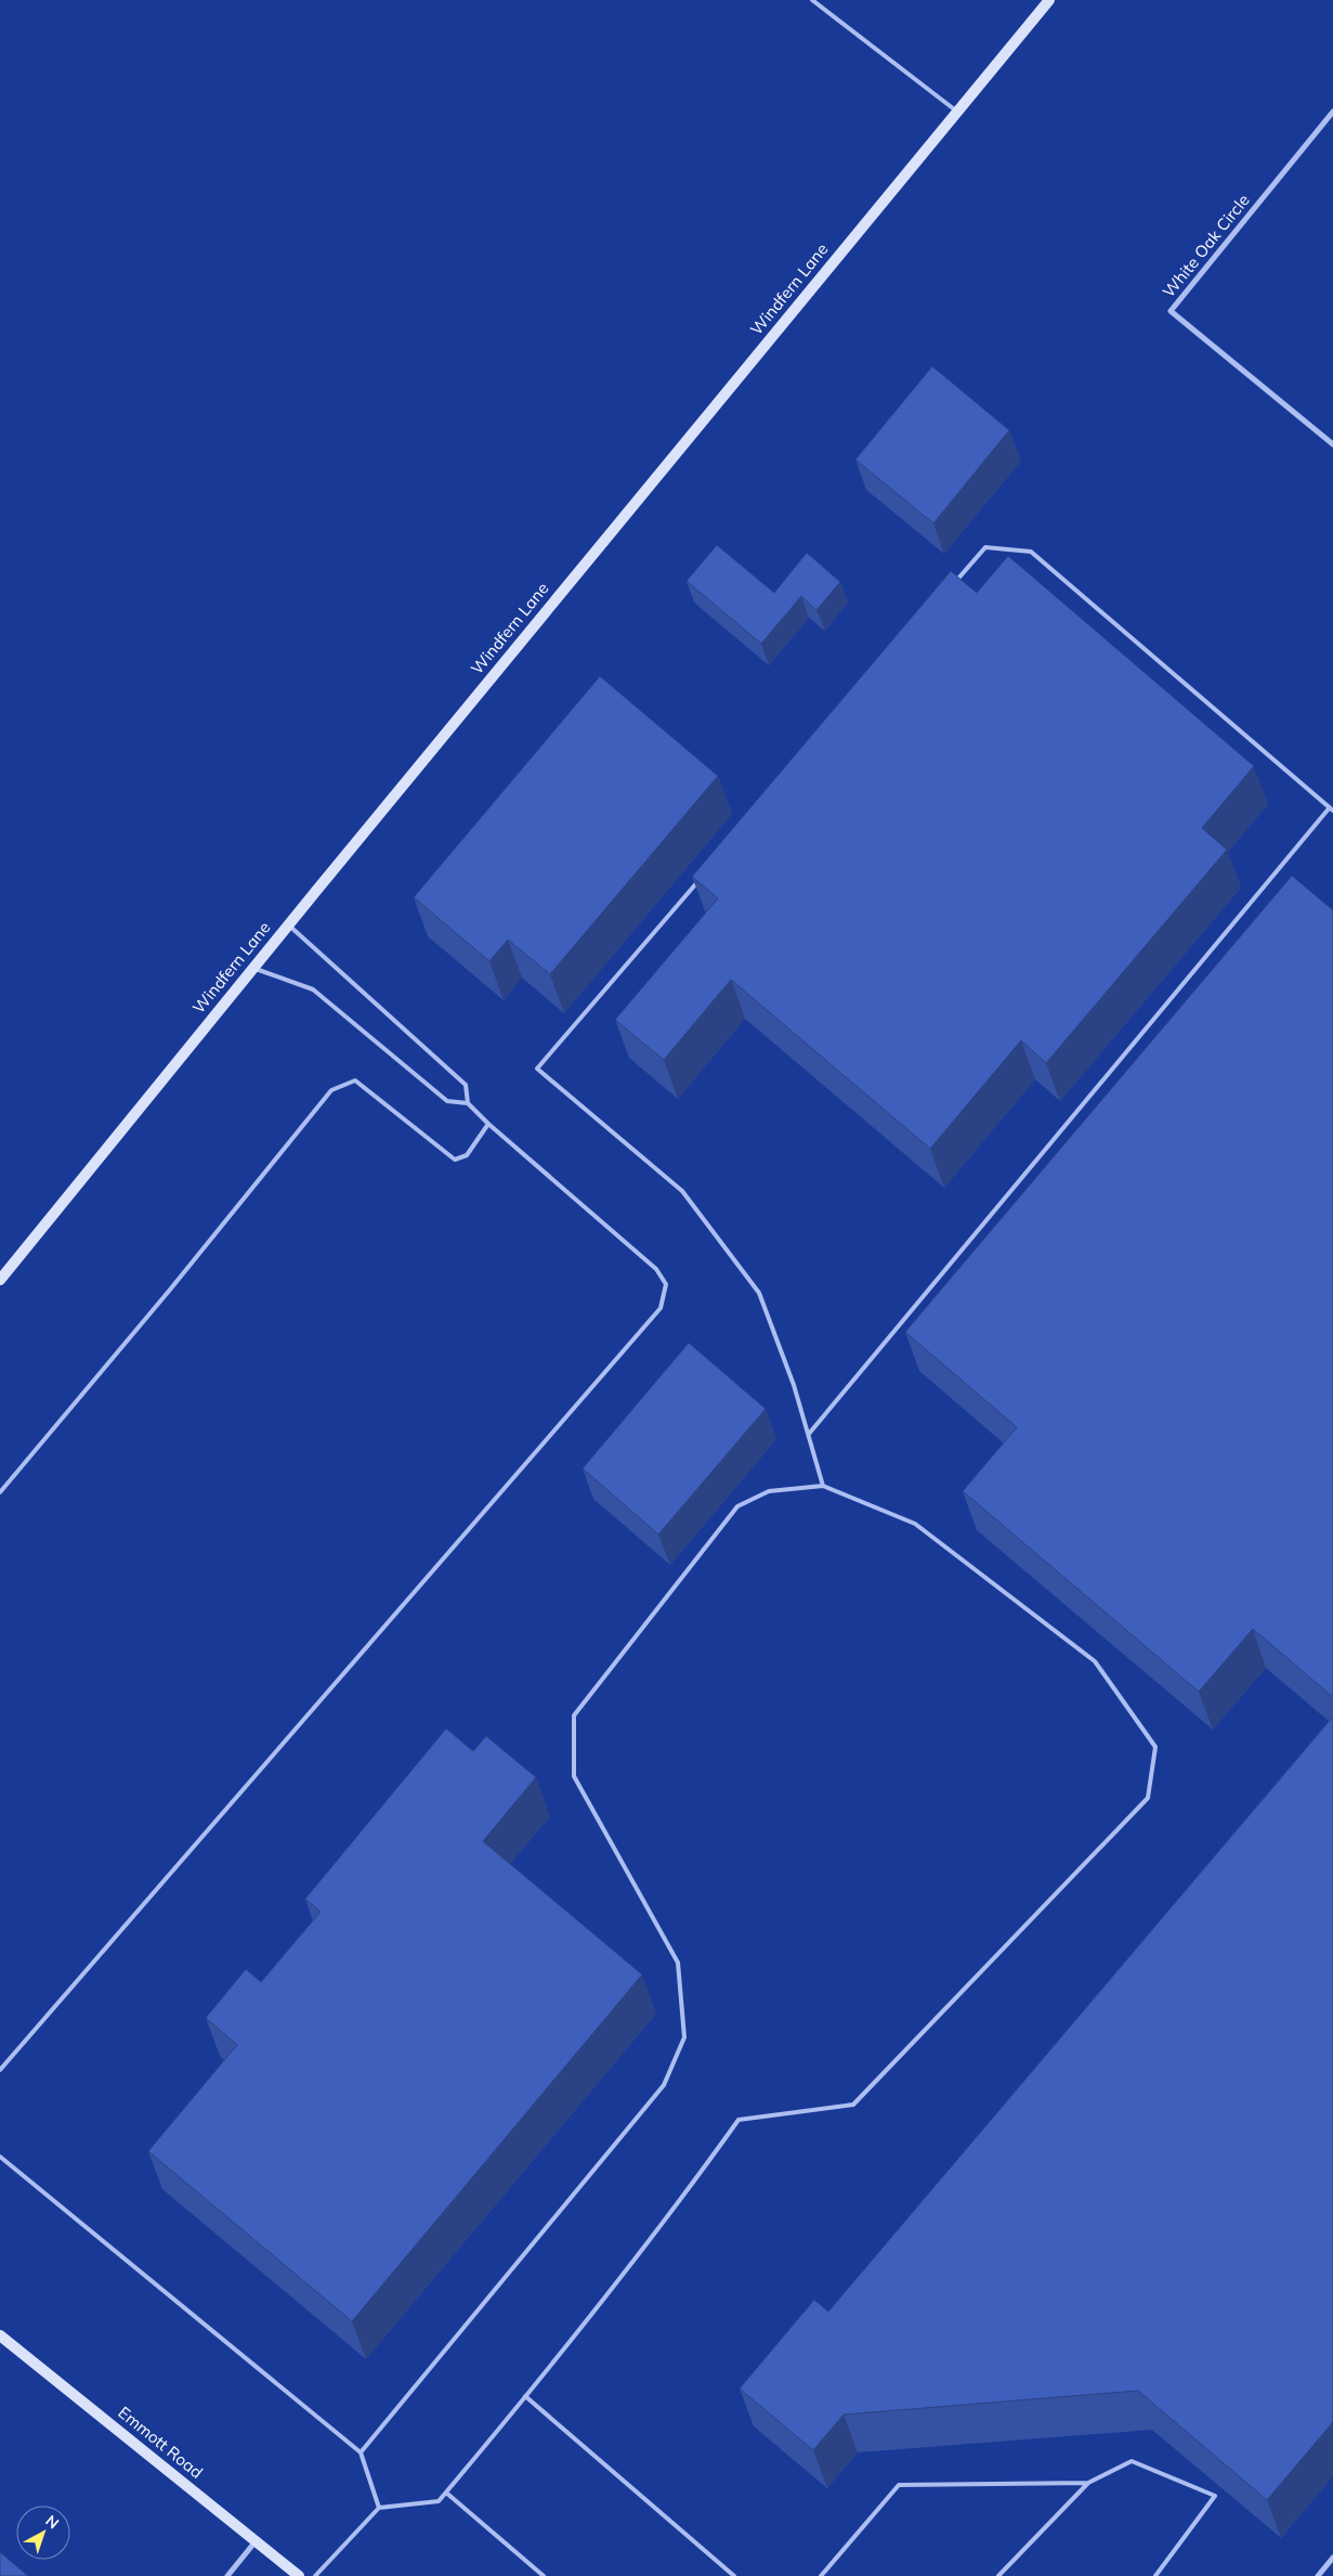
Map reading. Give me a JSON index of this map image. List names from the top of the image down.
{
  "streets": {
    "street": ["White Oak Circle", "Windfern Lane", "Emmott Road"]
  },
  "north": "top right"
}
